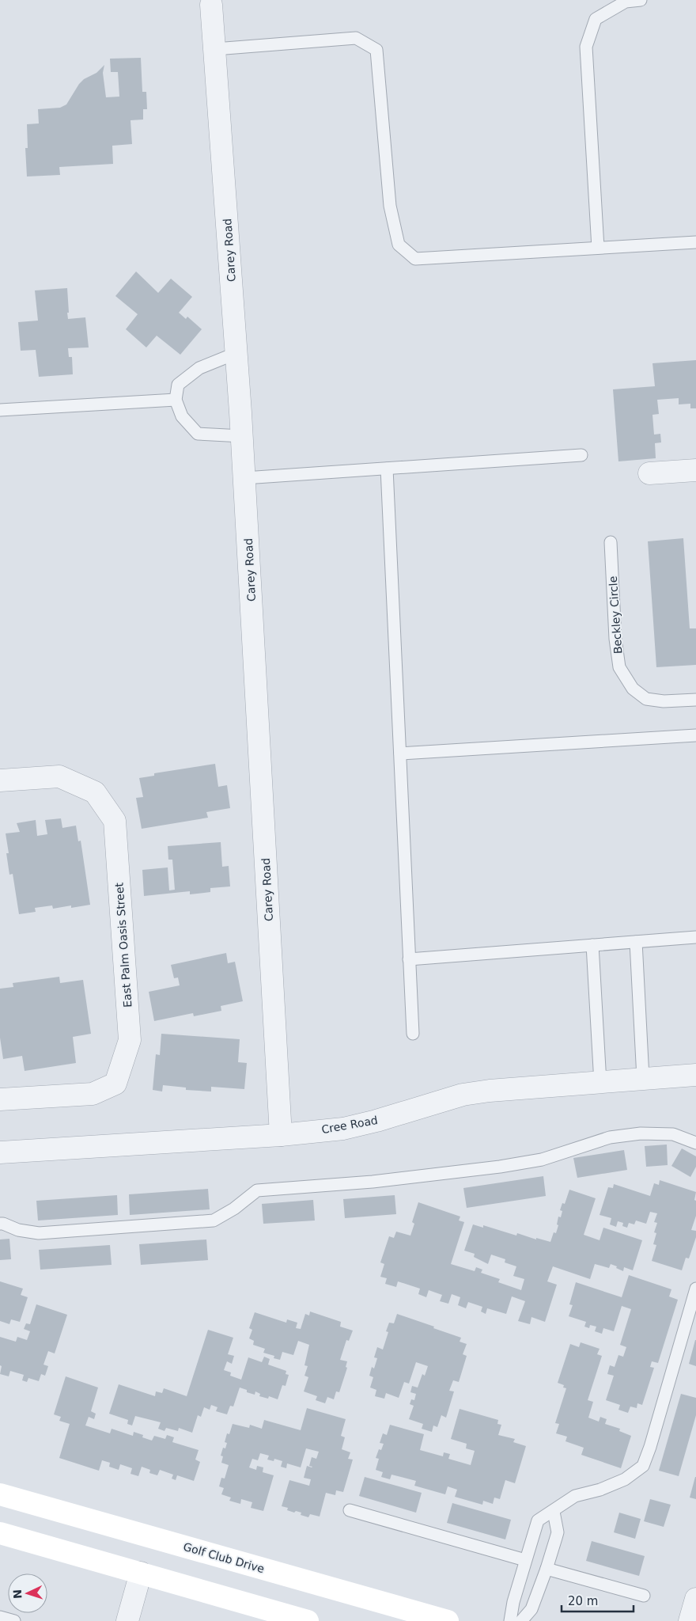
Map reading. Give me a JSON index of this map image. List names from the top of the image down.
{
  "streets": {
    "street": [
      "Carey Road",
      "East Palm Oasis Street",
      "Cree Road",
      "Golf Club Drive"
    ],
    "lane": ["Beckley Circle"]
  },
  "crossings": [
    ["Carey Road", "Cree Road"]
  ],
  "scale_bar": "20 m",
  "north": "left"
}
